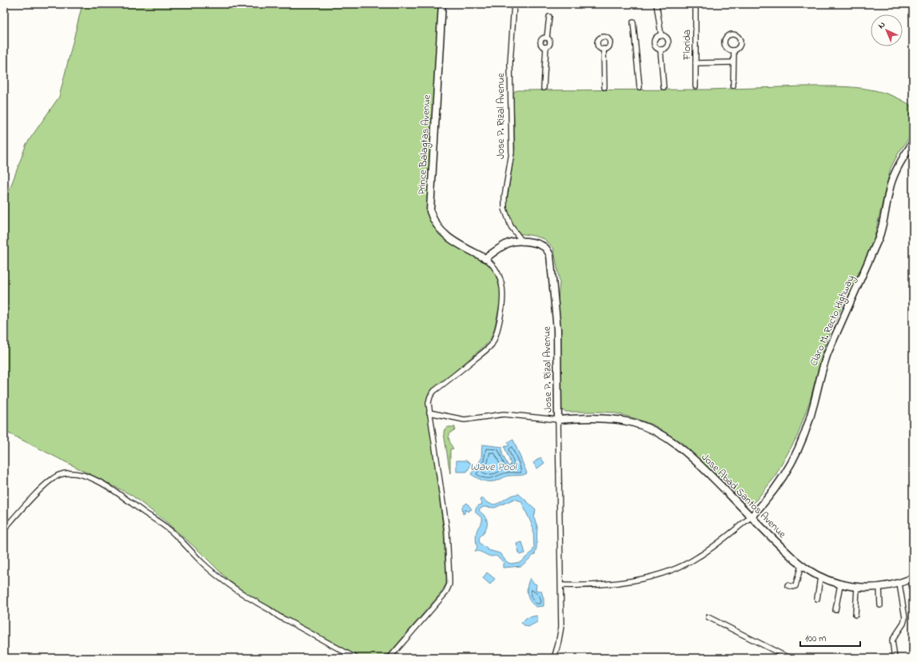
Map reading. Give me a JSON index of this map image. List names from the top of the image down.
{
  "streets": {
    "main road": [
      "Jose P. Rizal Avenue",
      "Prince Balagtas Avenue",
      "Claro M. Recto Highway",
      "Jose Abad Santos Avenue"
    ],
    "street": ["Florida"]
  },
  "crossings": [
    ["Jose P. Rizal Avenue", "Prince Balagtas Avenue"],
    ["Jose P. Rizal Avenue", "Jose Abad Santos Avenue"],
    ["Claro M. Recto Highway", "Jose Abad Santos Avenue"]
  ],
  "water": ["Wave Pool"],
  "scale_bar": "100 m",
  "north": "top left"
}
